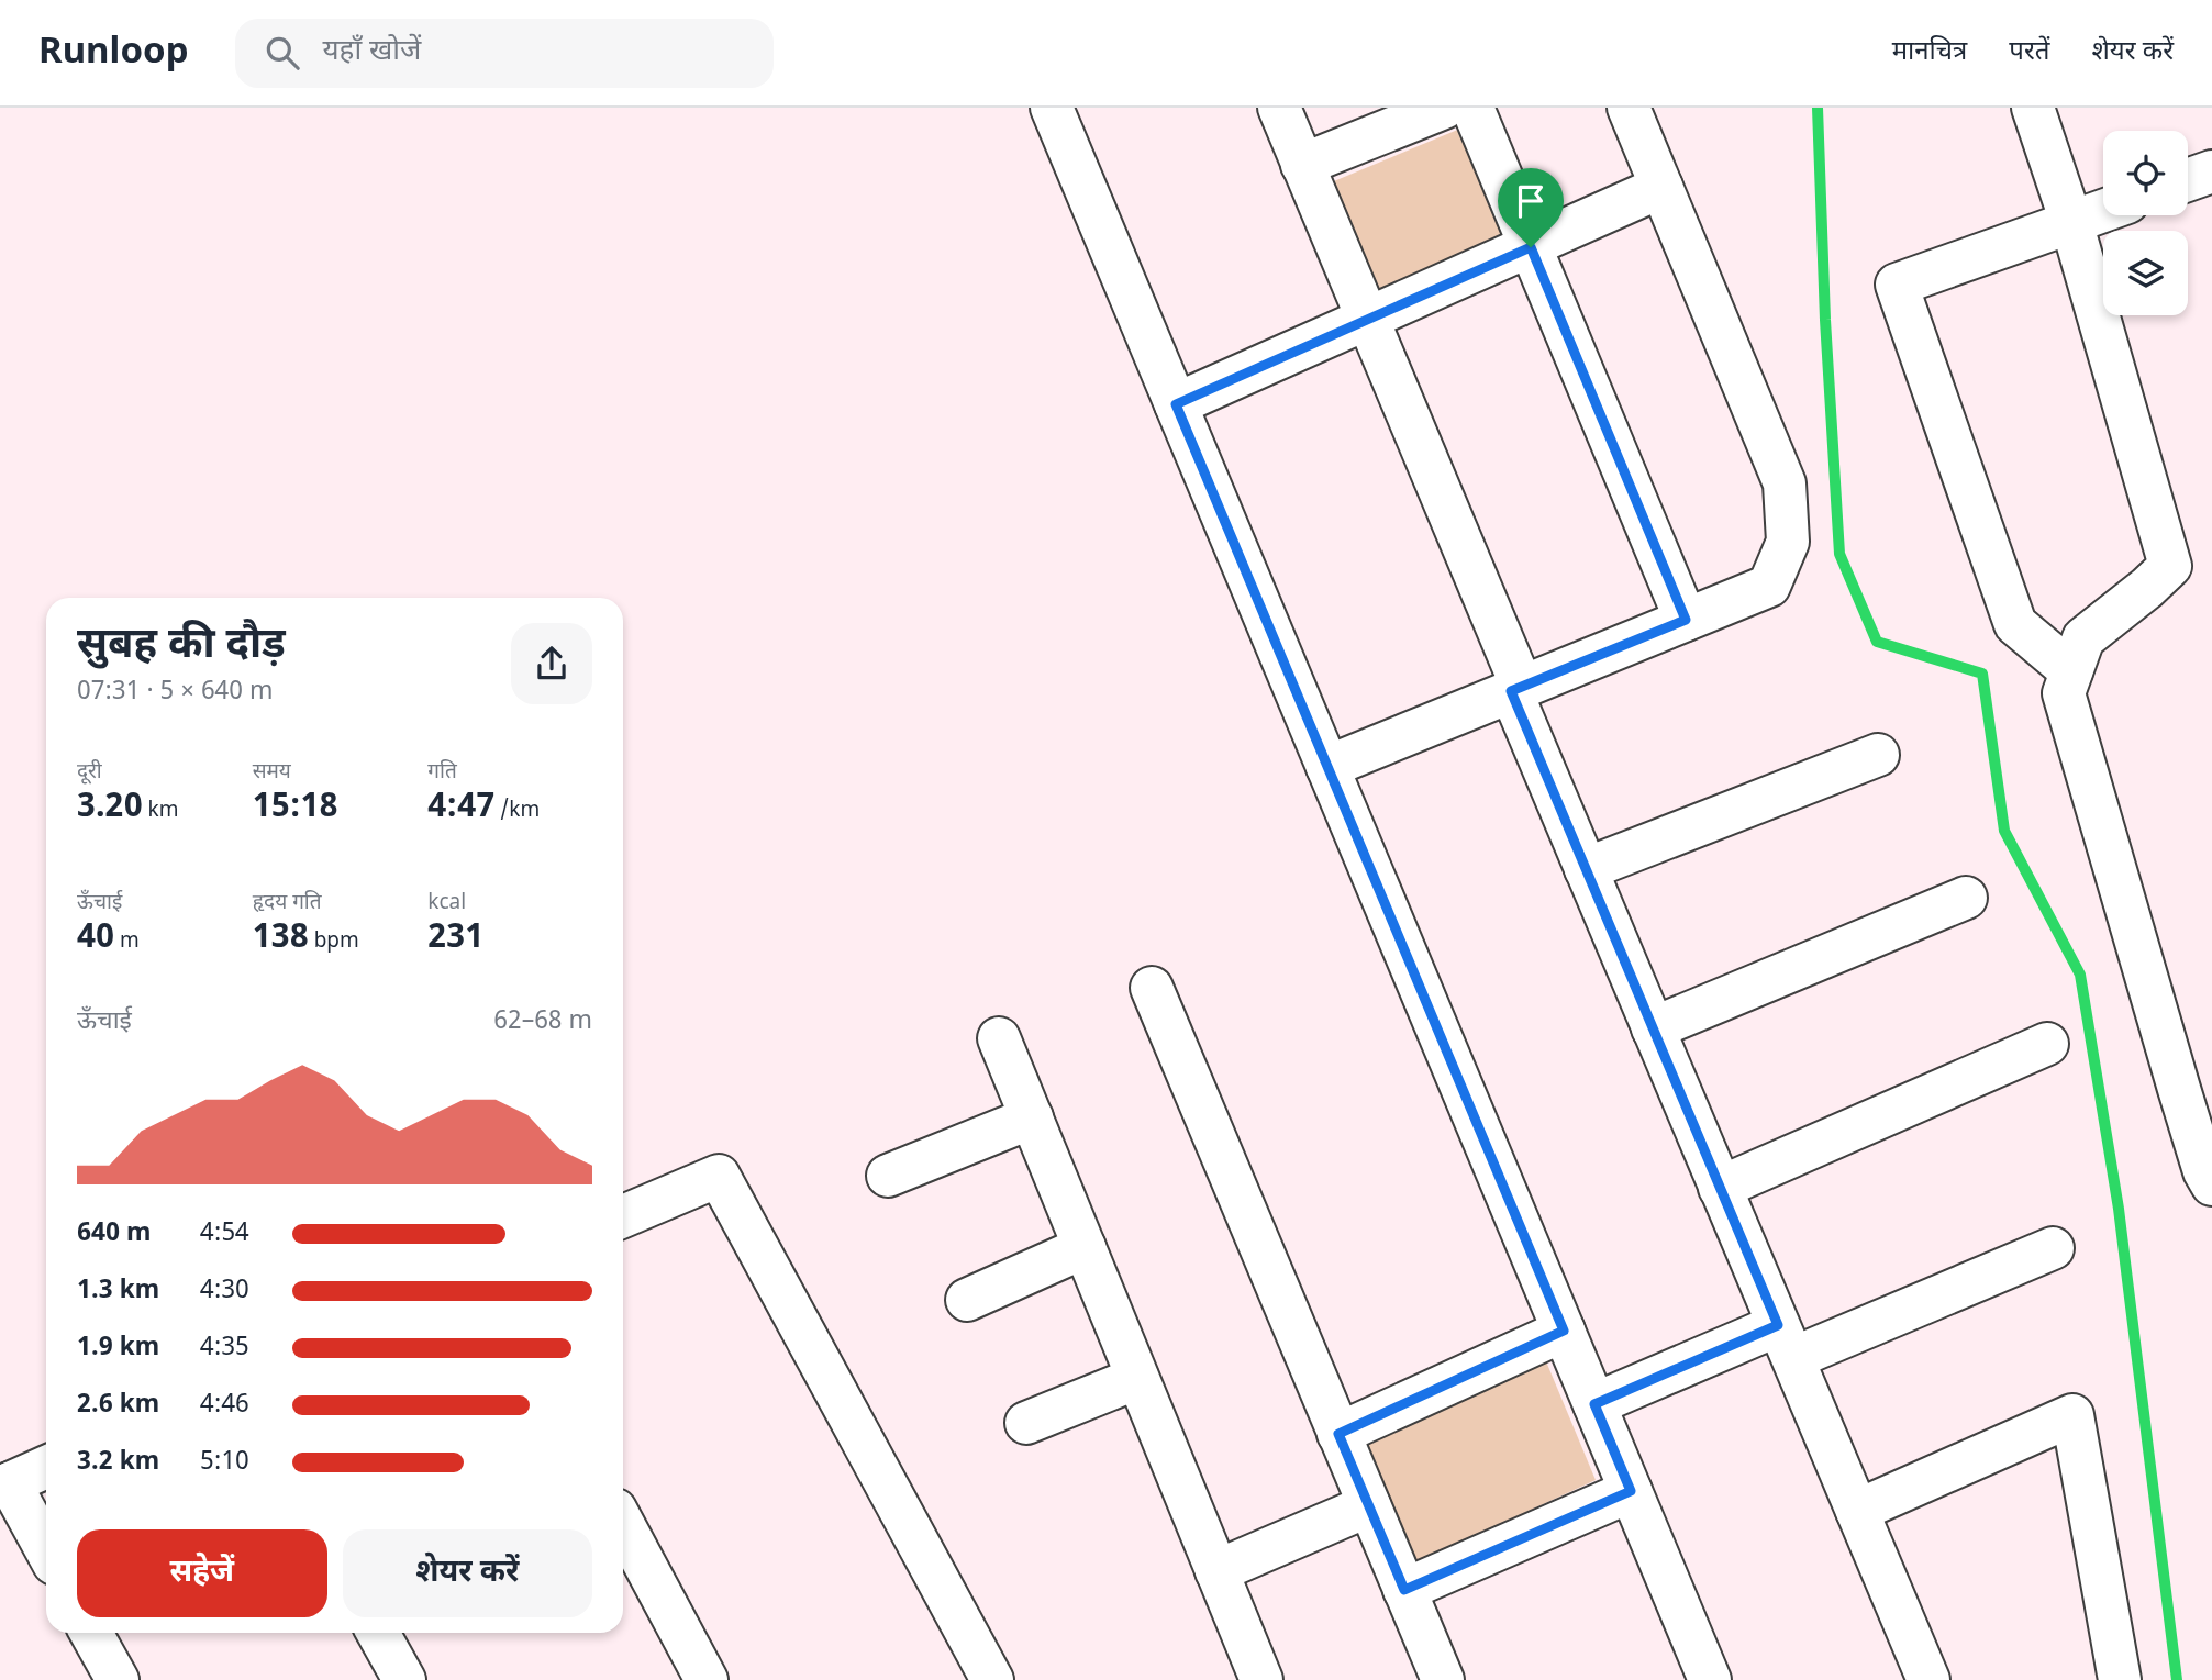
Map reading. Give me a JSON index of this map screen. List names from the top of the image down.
{
  "page": {
    "header": "Runloop",
    "search": "यहाँ खोजें",
    "nav": ["मानचित्र", "परतें", "शेयर करें"],
    "heading": ["सुबह की दौड़", "07:31 · 5 × 640 m"],
    "stats": [
      ["दूरी", "3.20 km"],
      ["समय", "15:18"],
      ["गति", "4:47 /km"],
      ["ऊँचाई", "40 m"],
      ["हृदय गति", "138 bpm"],
      ["kcal", "231"]
    ],
    "chart": ["ऊँचाई", "62–68 m"],
    "list": [
      {
        "name": "640 m",
        "note": "4:54"
      },
      {
        "name": "1.3 km",
        "note": "4:30"
      },
      {
        "name": "1.9 km",
        "note": "4:35"
      },
      {
        "name": "2.6 km",
        "note": "4:46"
      },
      {
        "name": "3.2 km",
        "note": "5:10"
      }
    ],
    "buttons": ["सहेजें", "शेयर करें"]
  }
}
